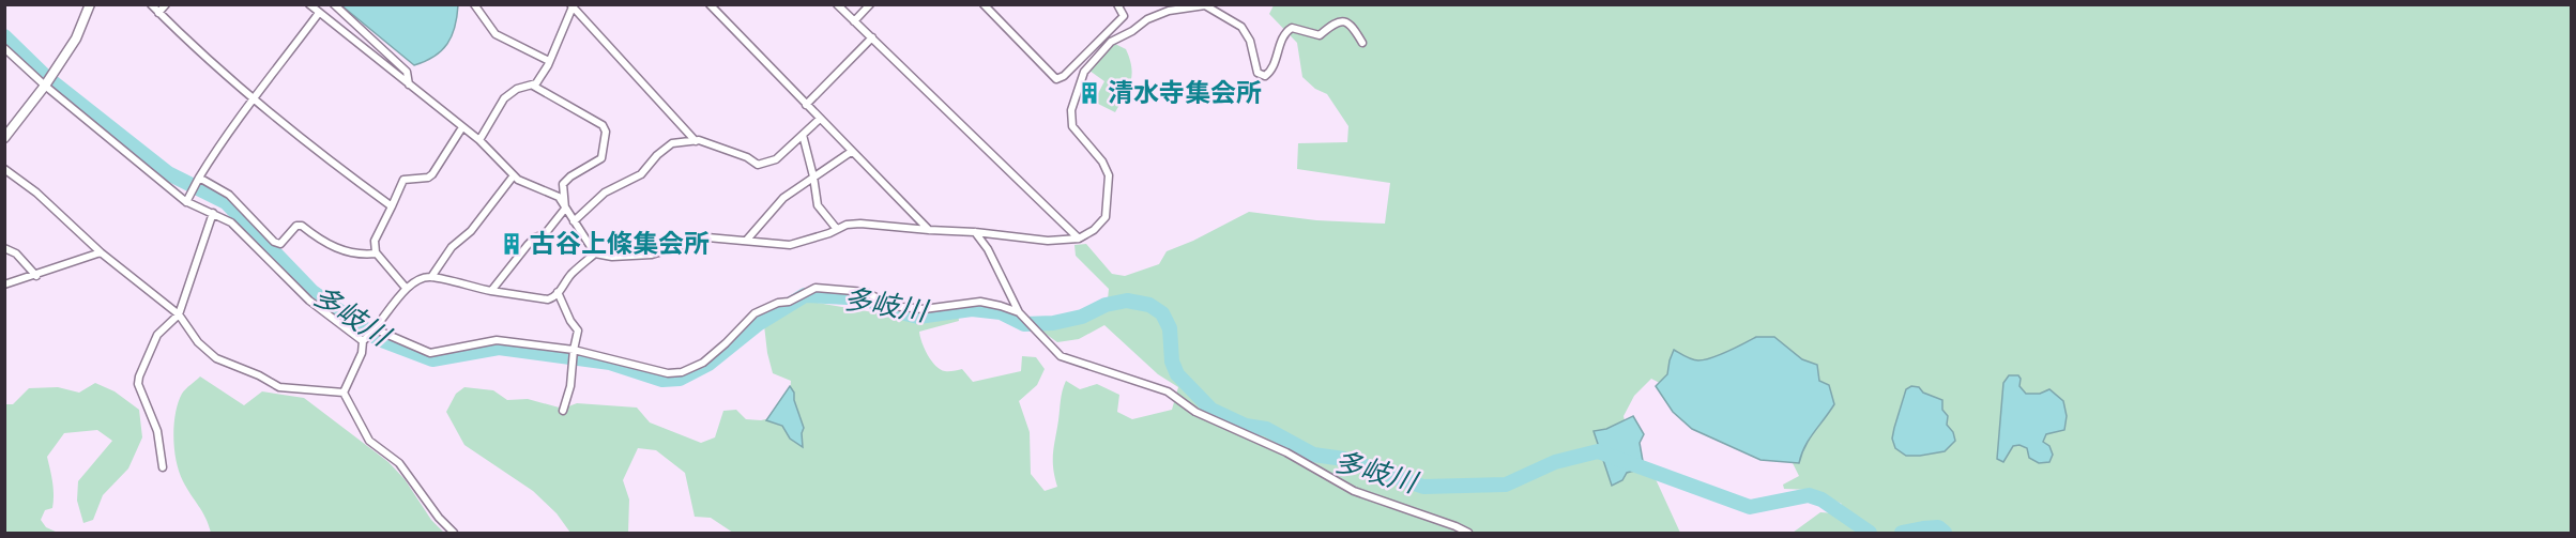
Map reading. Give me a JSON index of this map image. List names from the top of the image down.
{
  "water": ["多岐川"],
  "places": {
    "building": ["清水寺集会所", "古谷上條集会所"]
  }
}
